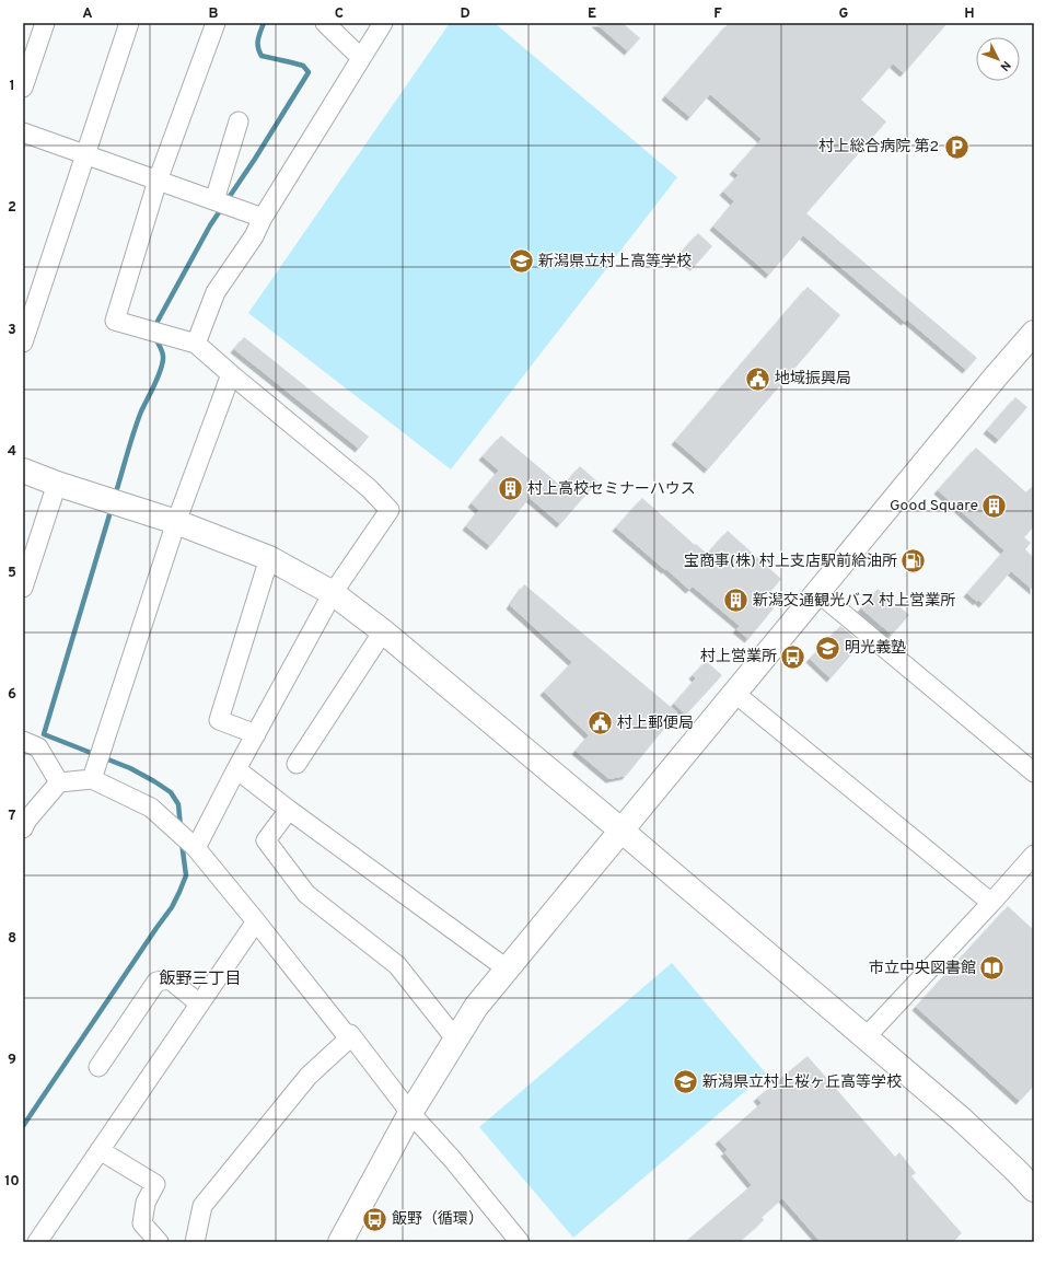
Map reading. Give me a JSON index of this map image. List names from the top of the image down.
{
  "districts": ["飯野三丁目"],
  "places": {
    "parking": ["村上総合病院 第2"],
    "school or university": ["新潟県立村上高等学校", "明光義塾", "新潟県立村上桜ヶ丘高等学校"],
    "public building": ["地域振興局", "村上郵便局"],
    "building": ["村上高校セミナーハウス", "Good Square", "新潟交通観光バス 村上営業所"],
    "fuel station": ["宝商事(株) 村上支店駅前給油所"],
    "bus stop": ["村上営業所", "飯野（循環）"],
    "library": ["市立中央図書館"]
  },
  "north": "bottom right",
  "grid": {
    "columns": [
      "A",
      "B",
      "C",
      "D",
      "E",
      "F",
      "G",
      "H"
    ],
    "rows": [
      "1",
      "2",
      "3",
      "4",
      "5",
      "6",
      "7",
      "8",
      "9",
      "10"
    ]
  }
}
